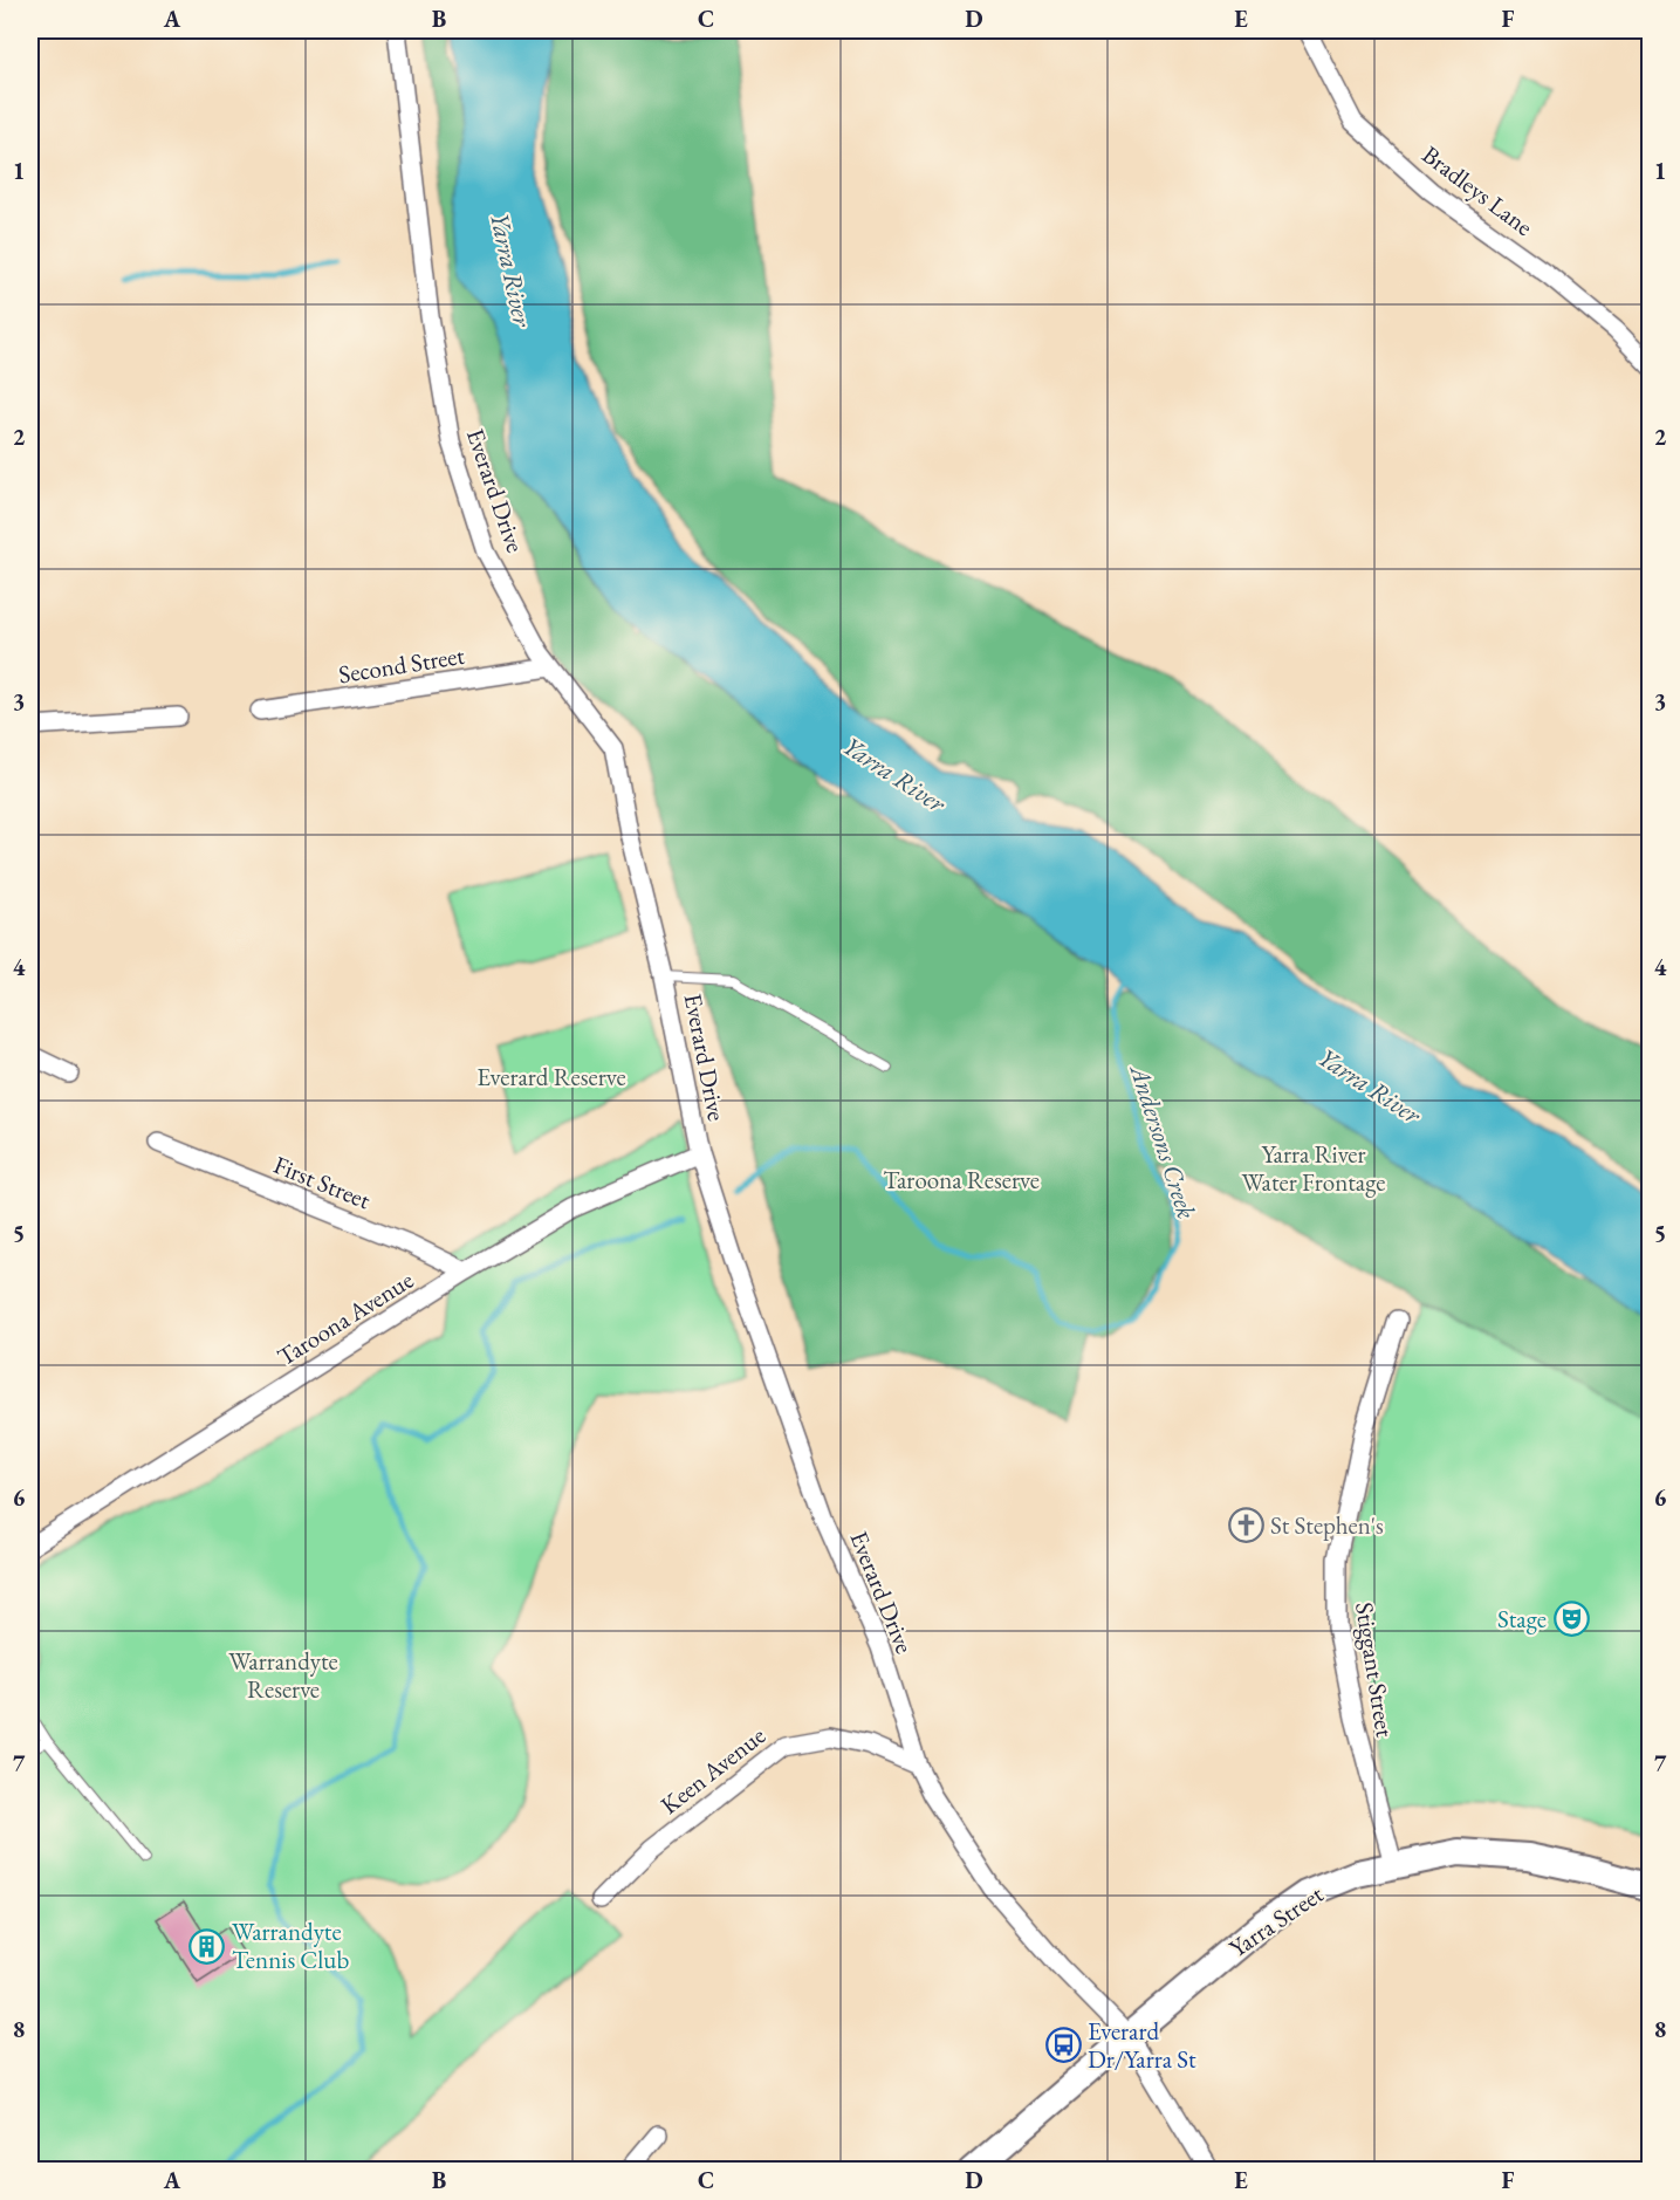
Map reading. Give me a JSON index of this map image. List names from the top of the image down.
{
  "streets": {
    "main road": ["Yarra Street"],
    "street": [
      "Bradleys Lane",
      "Everard Drive",
      "Second Street",
      "First Street",
      "Taroona Avenue",
      "Stiggant Street",
      "Keen Avenue"
    ]
  },
  "crossings": [
    ["Everard Drive", "Second Street"],
    ["Everard Drive", "Taroona Avenue"],
    ["Everard Drive", "Keen Avenue"],
    ["Everard Drive", "Yarra Street"],
    ["First Street", "Taroona Avenue"],
    ["Stiggant Street", "Yarra Street"]
  ],
  "water": ["Yarra River", "Andersons Creek"],
  "parks": [
    "Everard Reserve",
    "Yarra River Water Frontage",
    "Taroona Reserve",
    "Warrandyte Reserve"
  ],
  "places": {
    "church": ["St Stephen's"],
    "theatre": ["Stage"],
    "building": ["Warrandyte Tennis Club"],
    "bus stop": ["Everard Dr/Yarra St"]
  },
  "grid": {
    "columns": [
      "A",
      "B",
      "C",
      "D",
      "E",
      "F"
    ],
    "rows": [
      "1",
      "2",
      "3",
      "4",
      "5",
      "6",
      "7",
      "8"
    ]
  }
}
